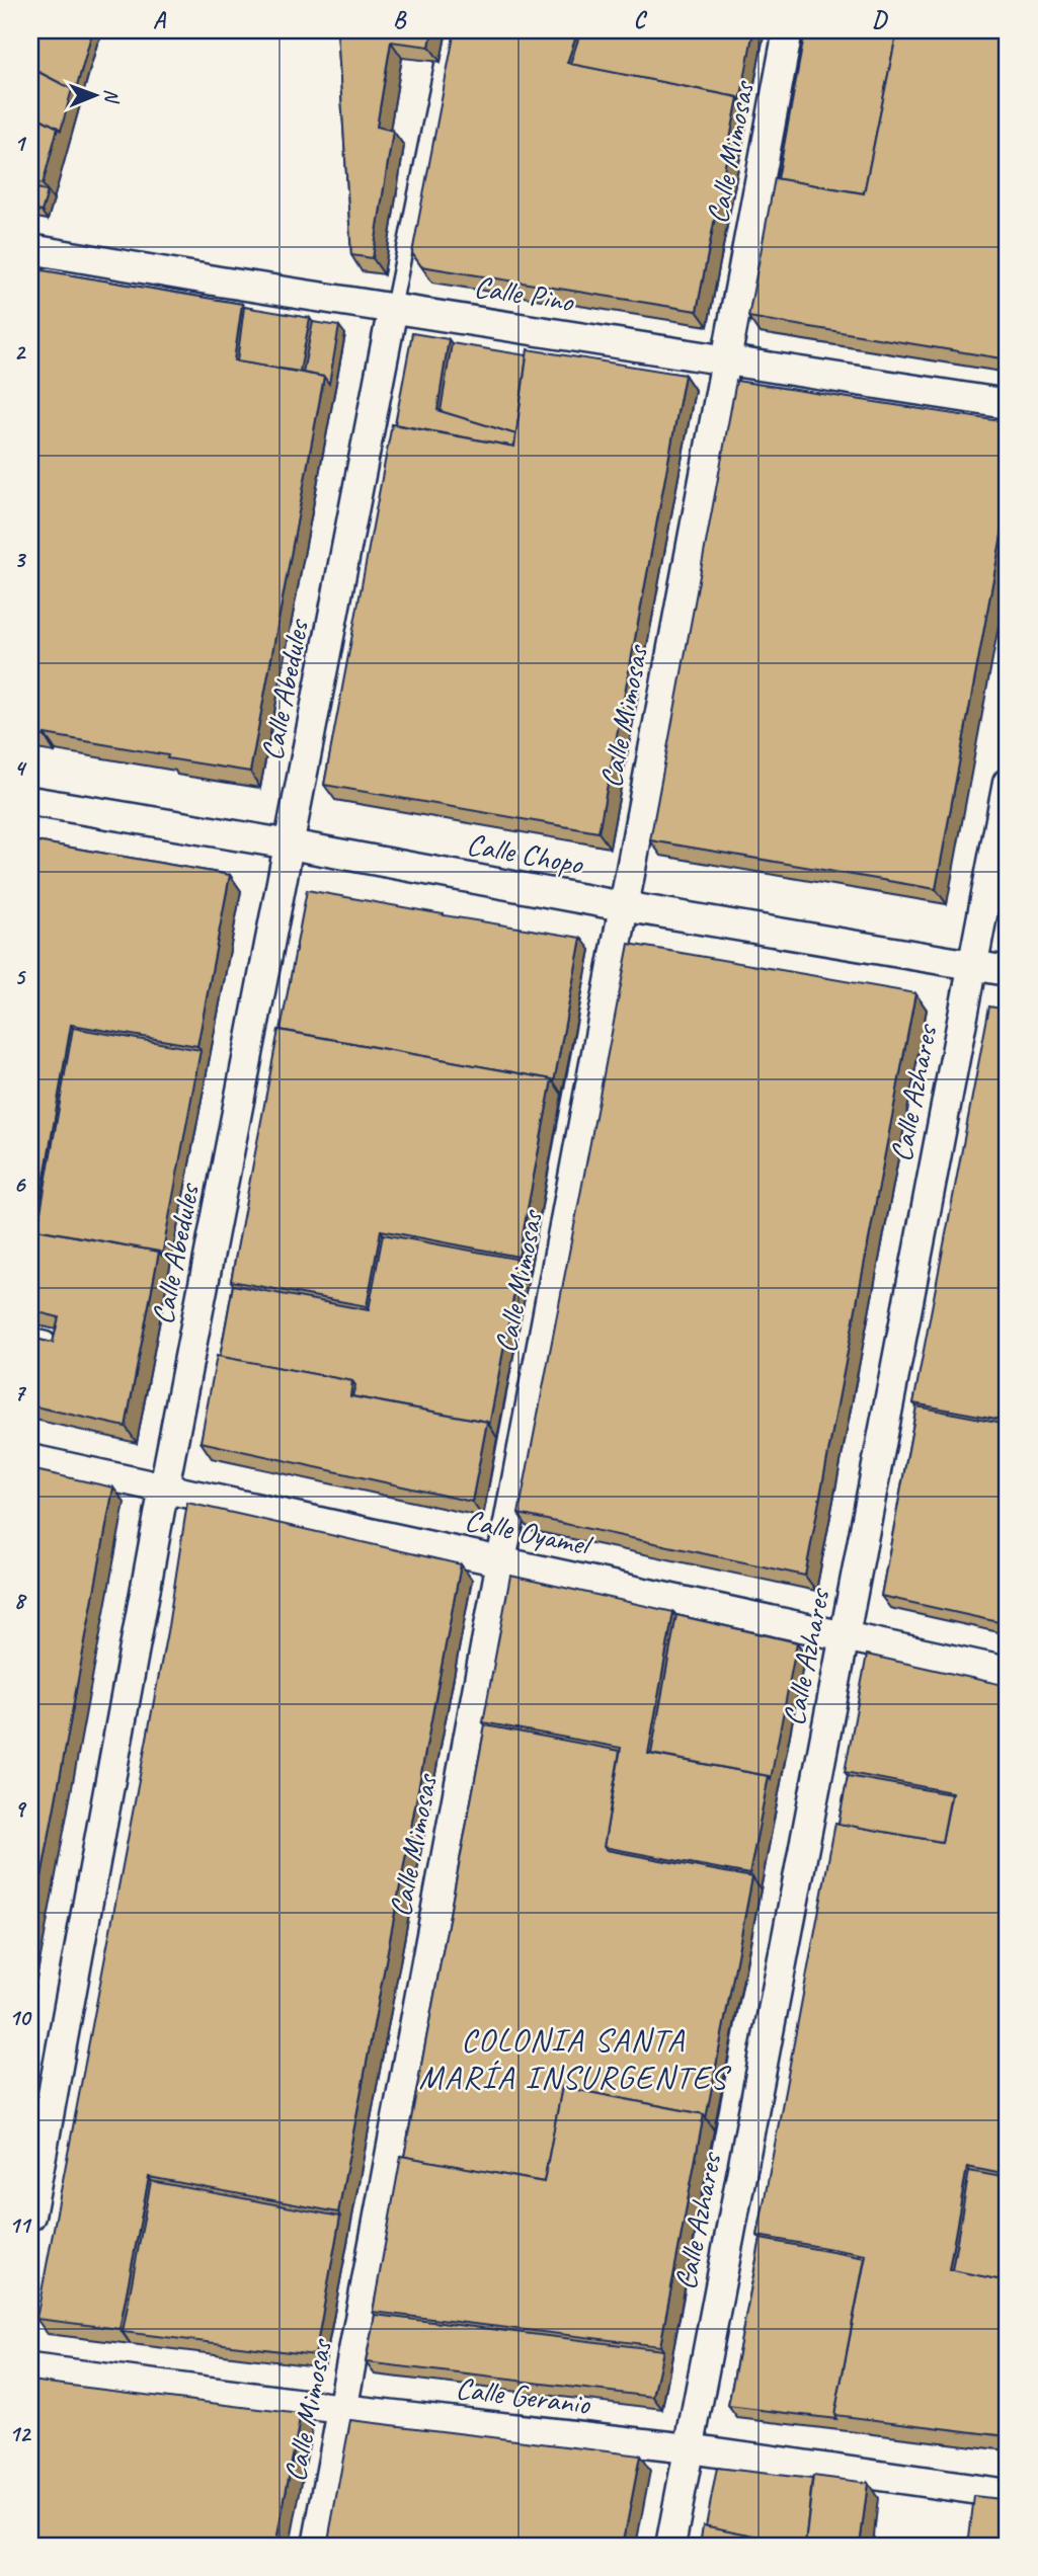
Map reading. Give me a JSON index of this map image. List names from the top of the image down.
{
  "streets": {
    "street": [
      "Calle Mimosas",
      "Calle Pino",
      "Calle Abedules",
      "Calle Chopo",
      "Calle Azhares",
      "Calle Oyamel",
      "Calle Geranio"
    ]
  },
  "crossings": [
    ["Calle Mimosas", "Calle Pino"],
    ["Calle Mimosas", "Calle Chopo"],
    ["Calle Mimosas", "Calle Oyamel"],
    ["Calle Mimosas", "Calle Geranio"],
    ["Calle Pino", "Calle Abedules"],
    ["Calle Abedules", "Calle Chopo"],
    ["Calle Abedules", "Calle Oyamel"],
    ["Calle Chopo", "Calle Azhares"],
    ["Calle Azhares", "Calle Oyamel"],
    ["Calle Azhares", "Calle Geranio"]
  ],
  "districts": ["COLONIA SANTA MARÍA INSURGENTES"],
  "north": "right",
  "grid": {
    "columns": [
      "A",
      "B",
      "C",
      "D"
    ],
    "rows": [
      "1",
      "2",
      "3",
      "4",
      "5",
      "6",
      "7",
      "8",
      "9",
      "10",
      "11",
      "12"
    ]
  }
}
